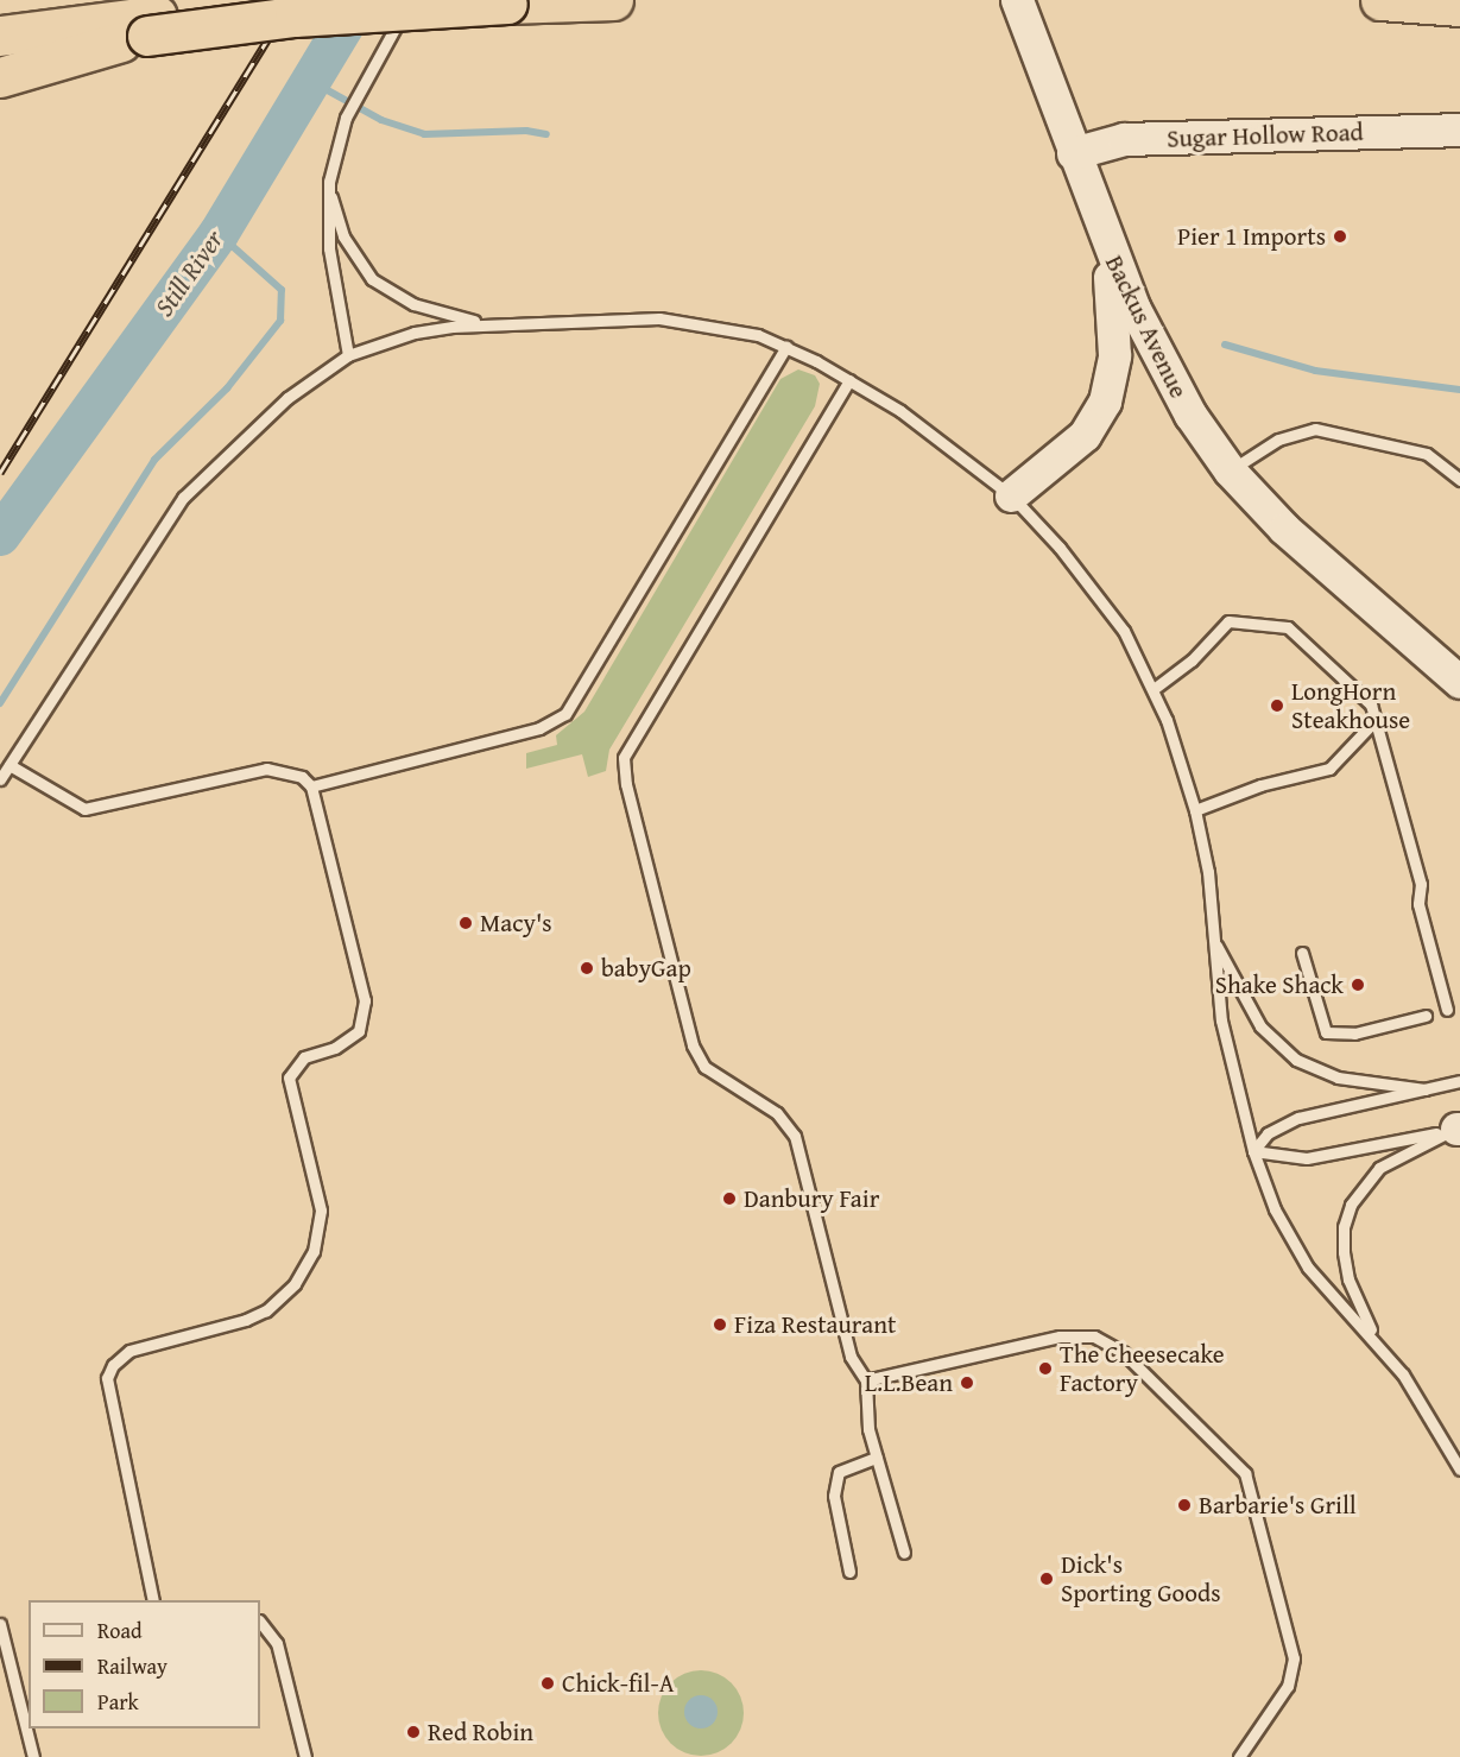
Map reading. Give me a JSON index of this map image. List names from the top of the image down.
{
  "streets": {
    "main road": ["Sugar Hollow Road", "Backus Avenue"]
  },
  "crossings": [
    ["Sugar Hollow Road", "Backus Avenue"]
  ],
  "water": ["Still River"],
  "places": [
    "Pier 1 Imports",
    "LongHorn Steakhouse",
    "Macy's",
    "babyGap",
    "Shake Shack",
    "Danbury Fair",
    "Fiza Restaurant",
    "The Cheesecake Factory",
    "L.L.Bean",
    "Barbarie's Grill",
    "Dick's Sporting Goods",
    "Chick-fil-A",
    "Red Robin"
  ],
  "legend": ["Road", "Railway", "Park"]
}
